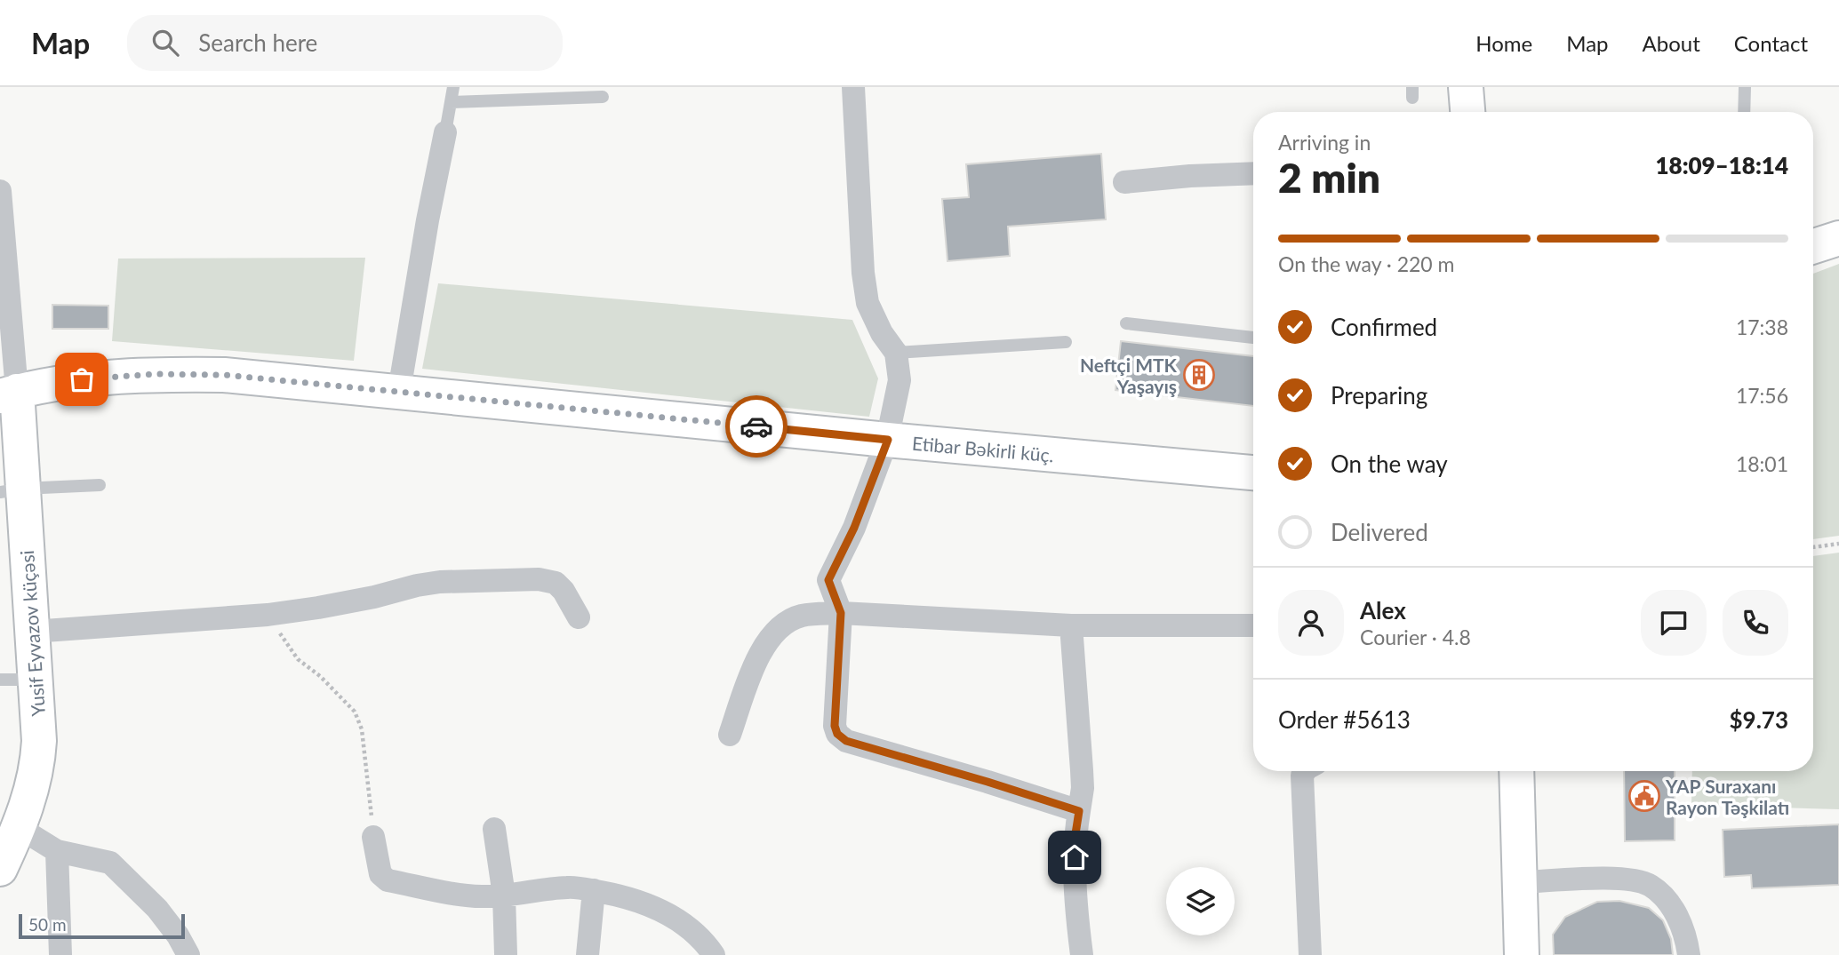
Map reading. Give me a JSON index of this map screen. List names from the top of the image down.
{
  "streets": {
    "main road": ["Etibar Bəkirli küç.", "Yusif Eyvazov küçəsi"]
  },
  "crossings": [
    ["Etibar Bəkirli küç.", "Yusif Eyvazov küçəsi"]
  ],
  "places": {
    "building": ["Neftçi MTK Yaşayış"],
    "public building": ["YAP Suraxanı Rayon Təşkilatı"]
  },
  "scale_bar": "50 m",
  "page": {
    "header": "Map",
    "search": "Search here",
    "nav": [
      "Home",
      "Map",
      "About",
      "Contact"
    ],
    "heading": ["2 min", "Arriving in", "18:09–18:14"],
    "panel": [
      "Alex",
      "Courier · 4.8",
      "Order #5613",
      "$9.73"
    ],
    "bar": "On the way · 220 m",
    "list": [
      ["Confirmed", "17:38"],
      ["Preparing", "17:56"],
      ["On the way", "18:01"],
      "Delivered"
    ],
    "scale": "50 m"
  }
}
